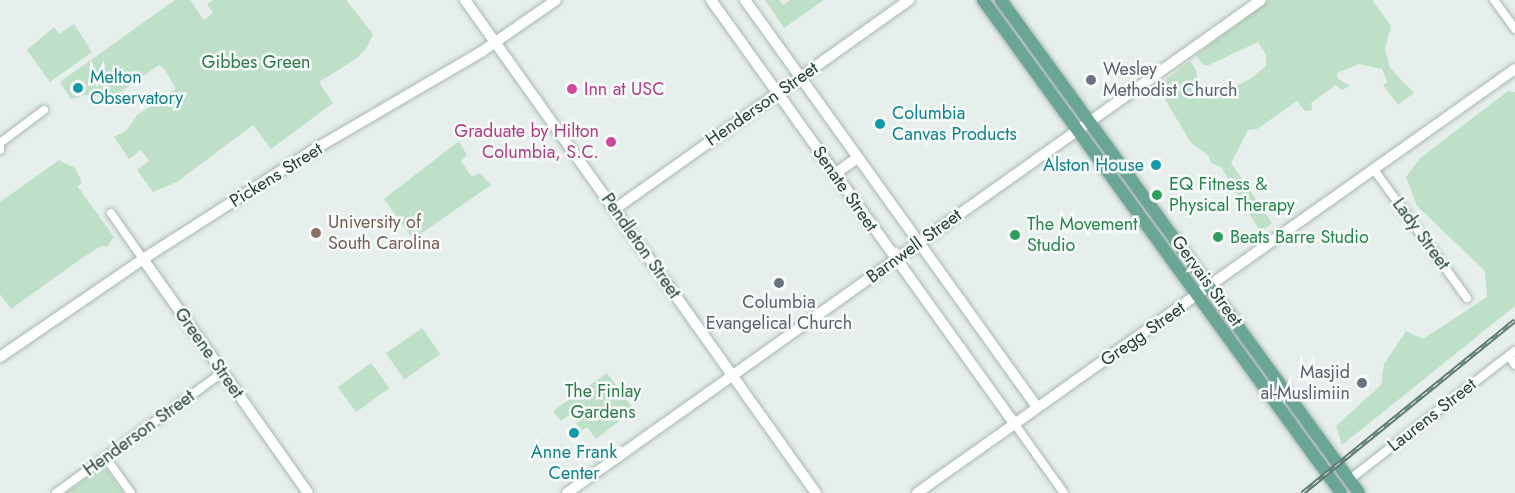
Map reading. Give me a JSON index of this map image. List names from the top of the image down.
{
  "streets": {
    "main road": ["Gervais Street"],
    "street": [
      "Henderson Street",
      "Pickens Street",
      "Senate Street",
      "Lady Street",
      "Pendleton Street",
      "Barnwell Street",
      "Gregg Street",
      "Greene Street",
      "Laurens Street"
    ]
  },
  "crossings": [
    ["Henderson Street", "Senate Street"],
    ["Henderson Street", "Pendleton Street"],
    ["Henderson Street", "Greene Street"],
    ["Pickens Street", "Pendleton Street"],
    ["Pickens Street", "Greene Street"],
    ["Senate Street", "Barnwell Street"],
    ["Senate Street", "Gregg Street"],
    ["Lady Street", "Gregg Street"],
    ["Pendleton Street", "Barnwell Street"],
    ["Barnwell Street", "Gervais Street"],
    ["Gervais Street", "Gregg Street"],
    ["Gervais Street", "Laurens Street"]
  ],
  "parks": ["Gibbes Green", "The Finlay Gardens"],
  "places": [
    "Wesley Methodist Church",
    "Melton Observatory",
    "Inn at USC",
    "Columbia Canvas Products",
    "Graduate by Hilton Columbia, S.C.",
    "Alston House",
    "EQ Fitness & Physical Therapy",
    "University of South Carolina",
    "The Movement Studio",
    "Beats Barre Studio",
    "Columbia Evangelical Church",
    "Masjid al-Muslimiin",
    "Anne Frank Center"
  ]
}
